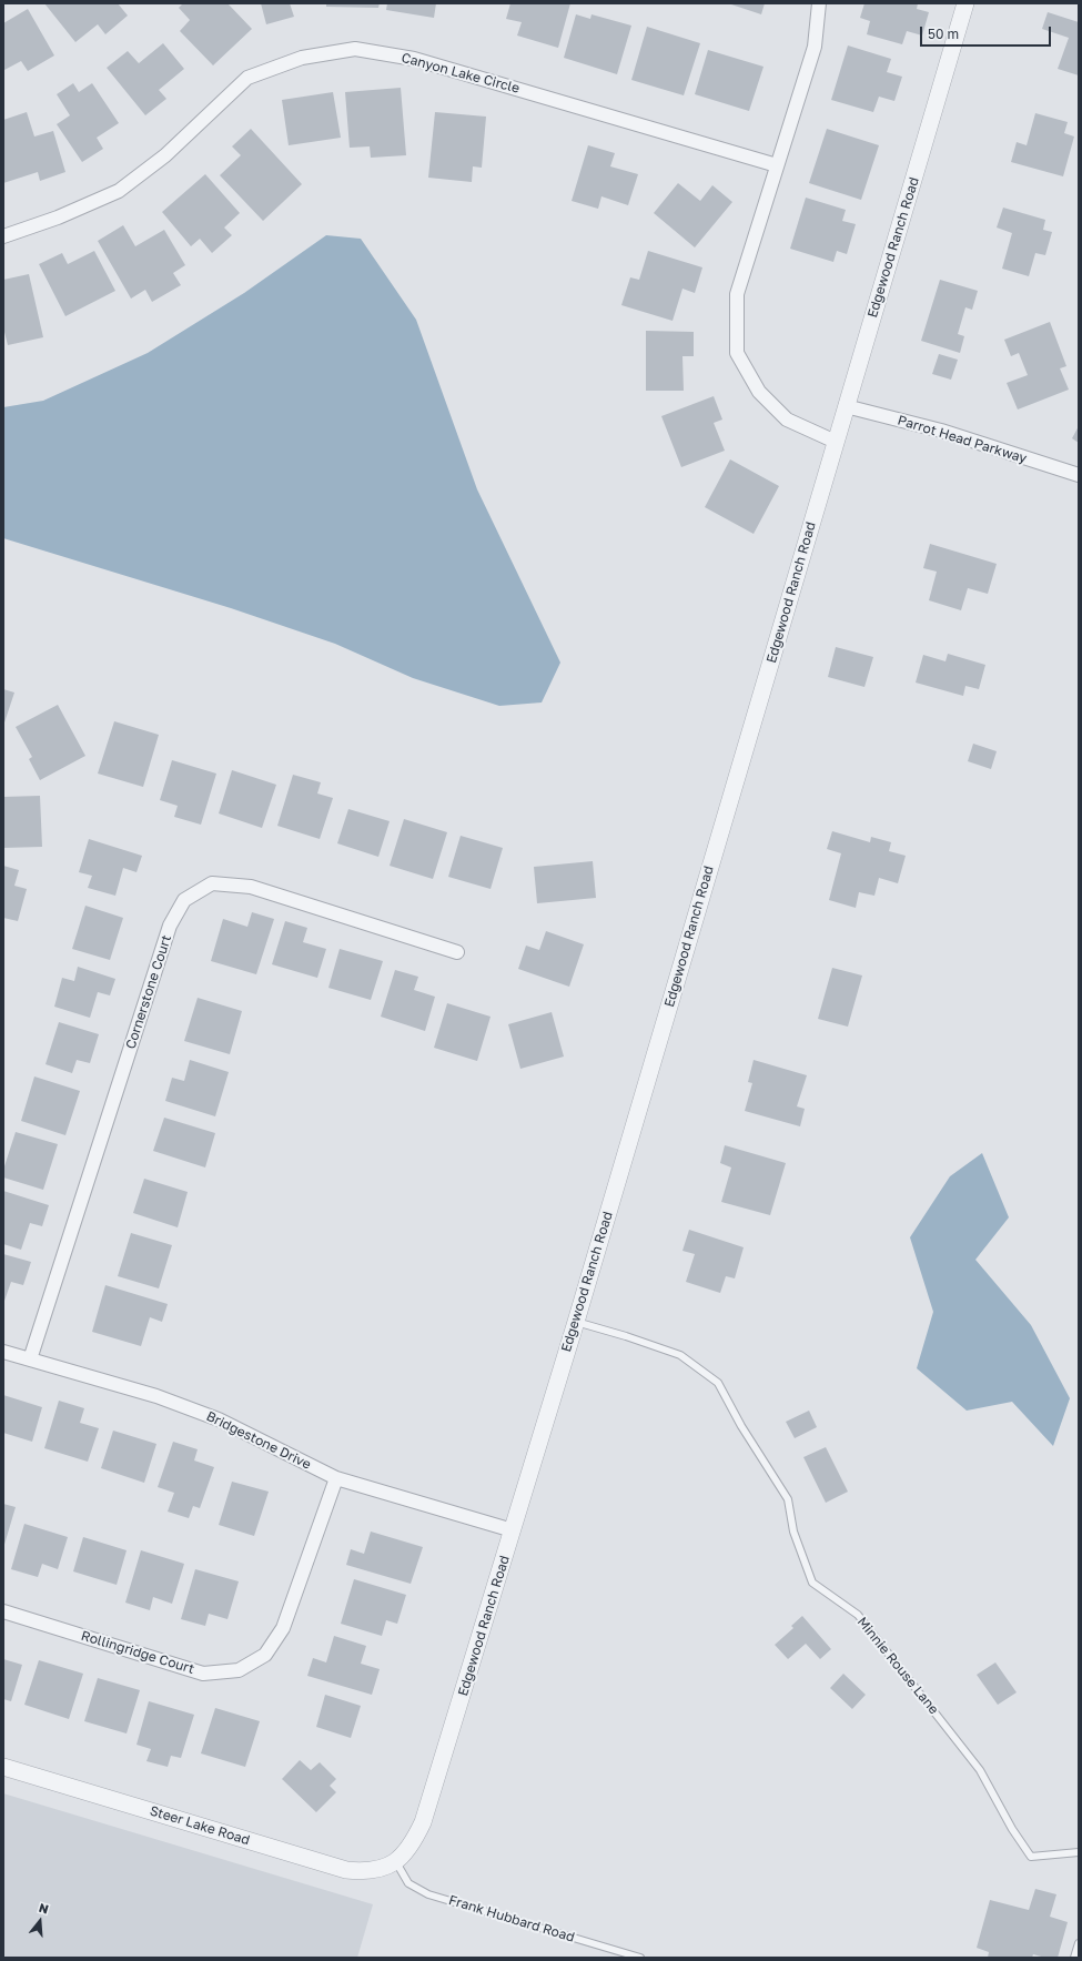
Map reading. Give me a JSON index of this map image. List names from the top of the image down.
{
  "streets": {
    "street": [
      "Canyon Lake Circle",
      "Edgewood Ranch Road",
      "Parrot Head Parkway",
      "Cornerstone Court",
      "Bridgestone Drive",
      "Rollingridge Court",
      "Steer Lake Road"
    ],
    "lane": ["Minnie Rouse Lane", "Frank Hubbard Road"]
  },
  "crossings": [
    ["Edgewood Ranch Road", "Parrot Head Parkway"],
    ["Edgewood Ranch Road", "Bridgestone Drive"],
    ["Edgewood Ranch Road", "Minnie Rouse Lane"],
    ["Edgewood Ranch Road", "Steer Lake Road"],
    ["Edgewood Ranch Road", "Frank Hubbard Road"],
    ["Cornerstone Court", "Bridgestone Drive"],
    ["Bridgestone Drive", "Rollingridge Court"],
    ["Steer Lake Road", "Frank Hubbard Road"]
  ],
  "scale_bar": "50 m",
  "north": "top"
}
